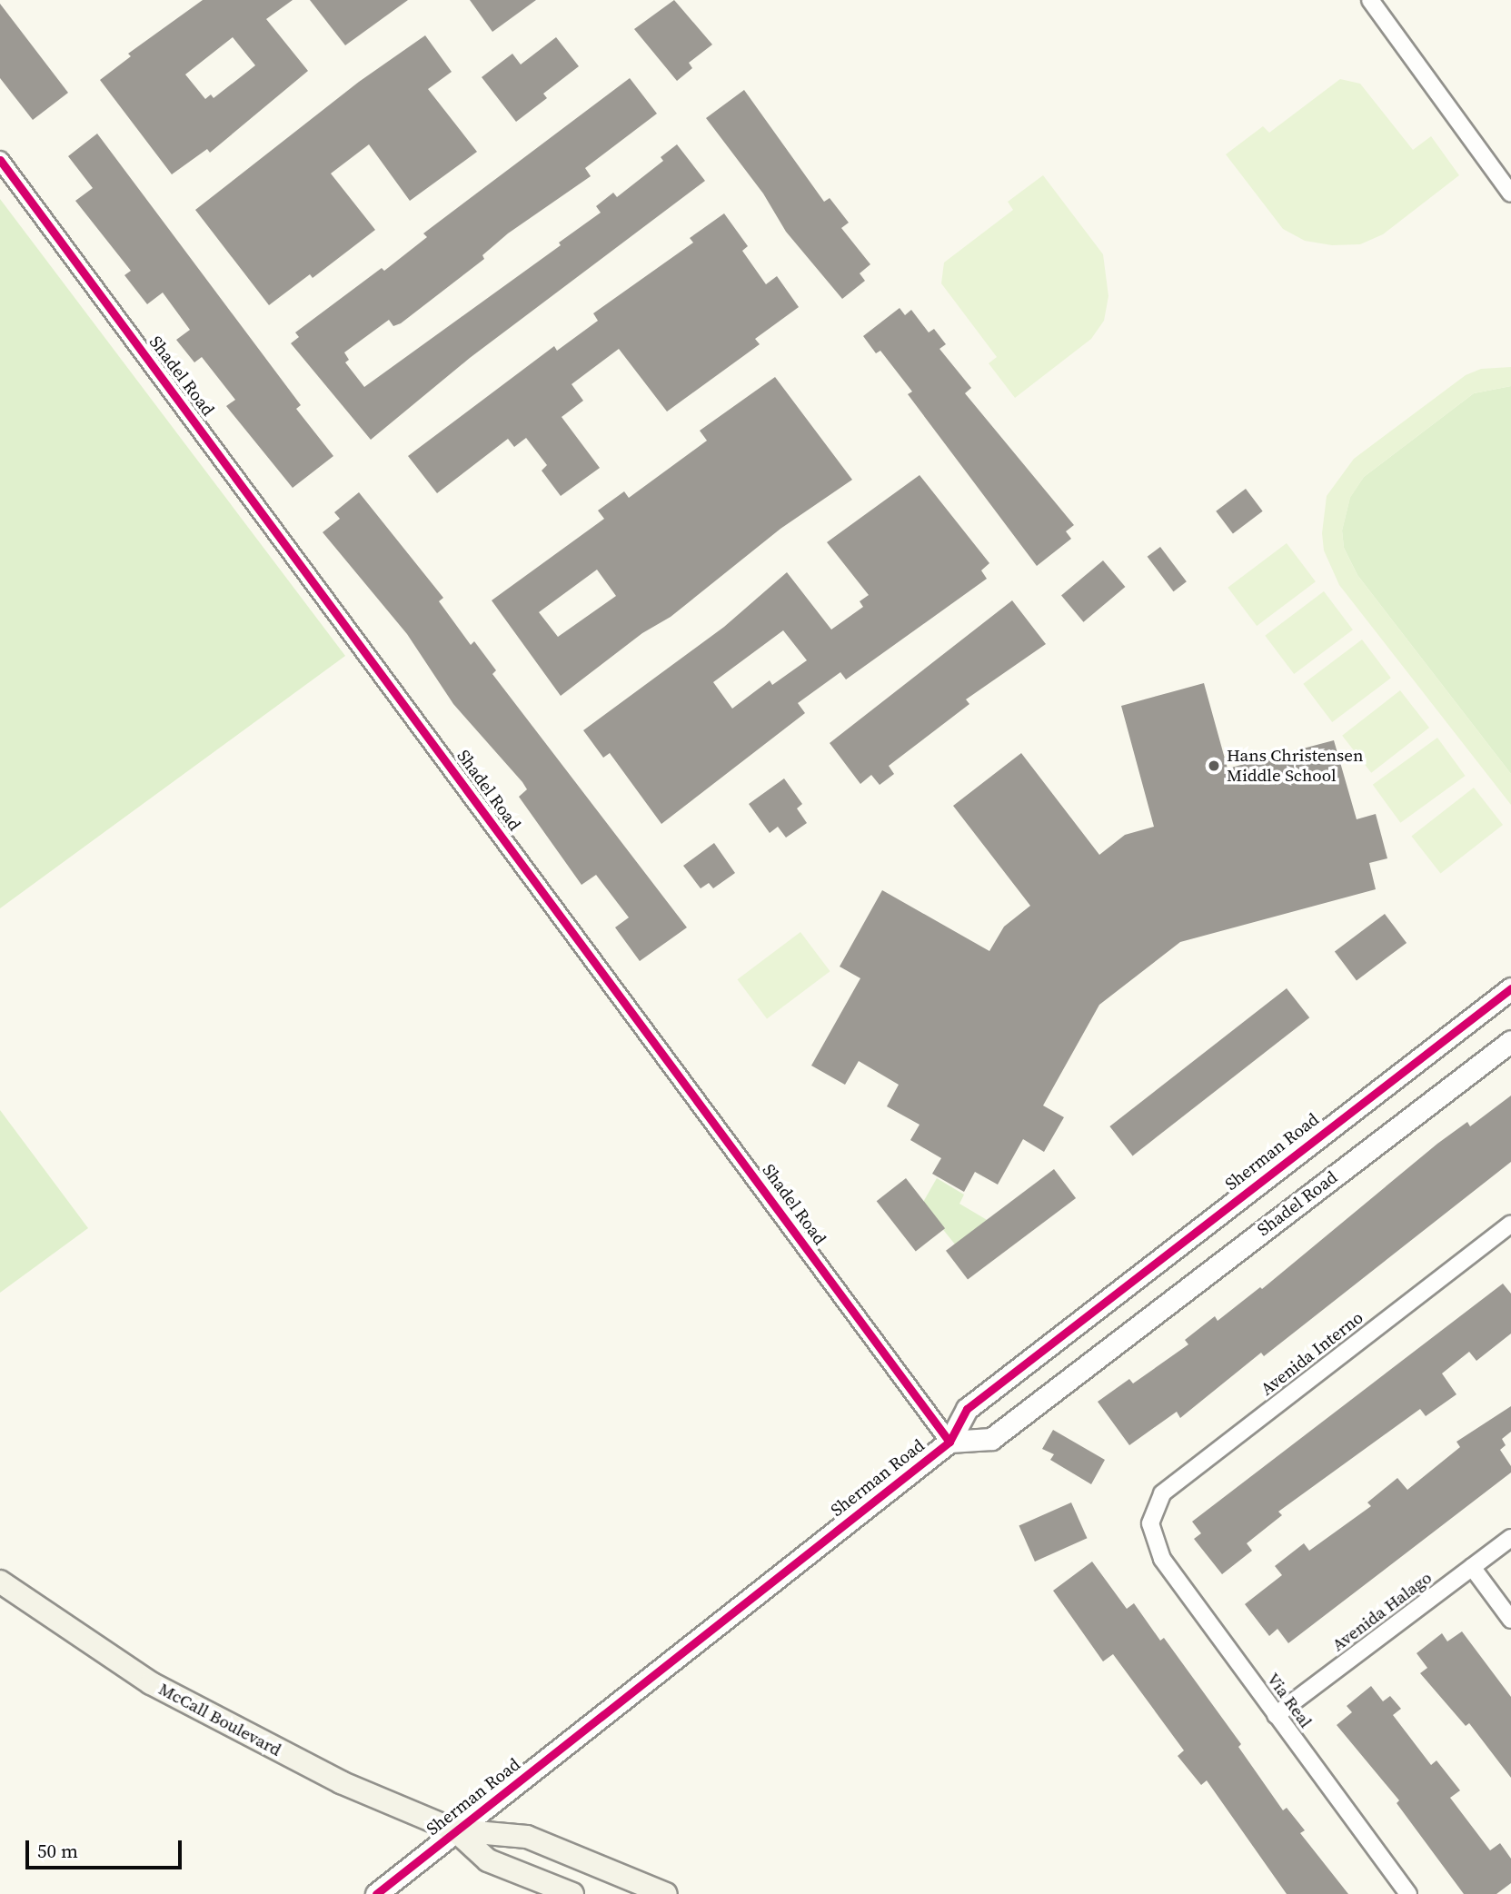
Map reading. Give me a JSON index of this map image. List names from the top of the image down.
{
  "streets": {
    "main road": ["McCall Boulevard"],
    "street": [
      "Shadel Road",
      "Sherman Road",
      "Avenida Interno",
      "Avenida Halago",
      "Via Real"
    ]
  },
  "crossings": [
    ["Shadel Road", "Sherman Road"],
    ["Sherman Road", "McCall Boulevard"],
    ["Avenida Interno", "Via Real"],
    ["Avenida Halago", "Via Real"]
  ],
  "places": ["Hans Christensen Middle School"],
  "scale_bar": "50 m"
}
